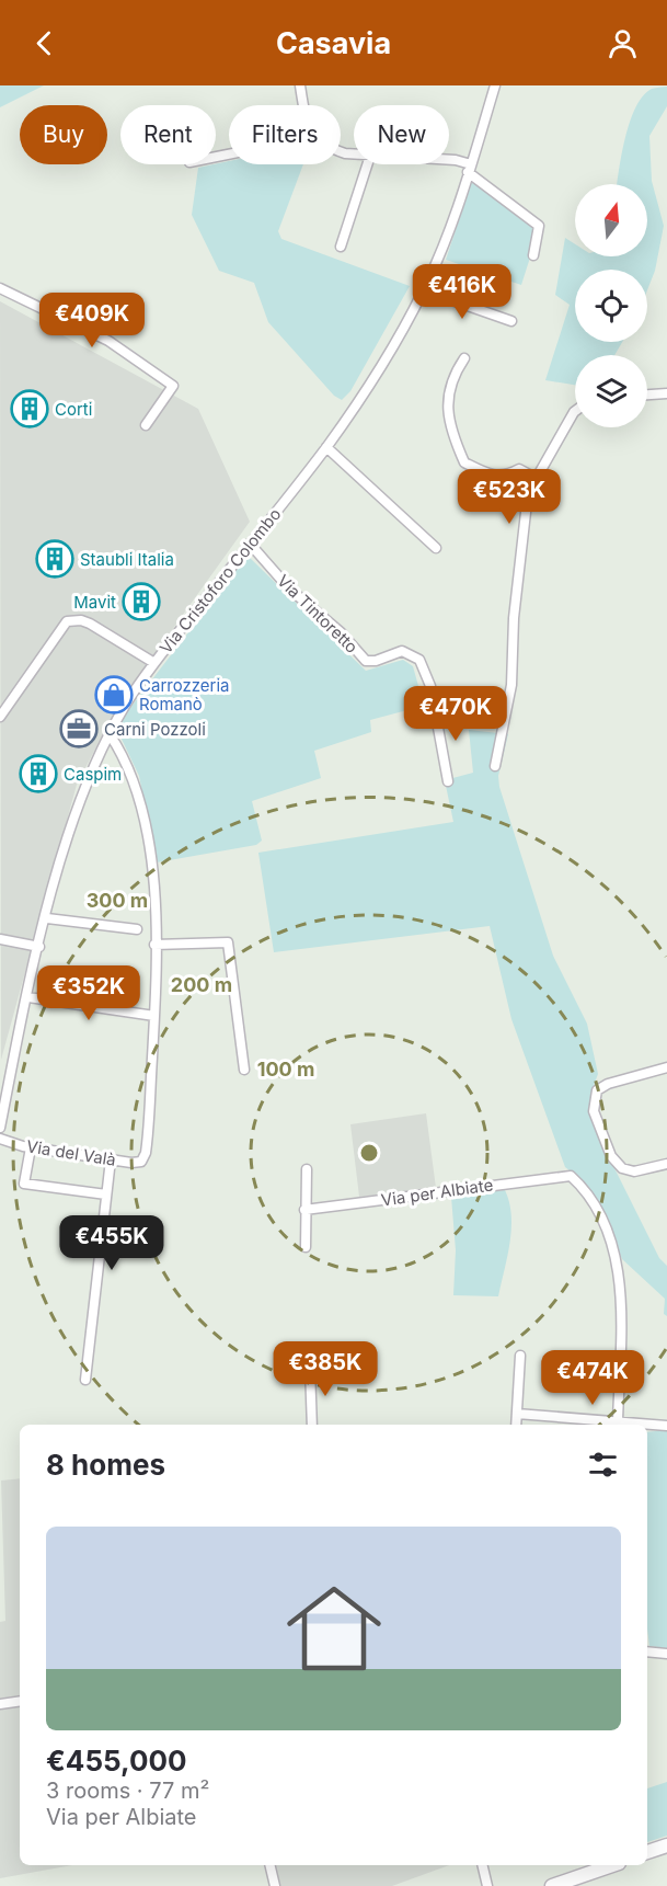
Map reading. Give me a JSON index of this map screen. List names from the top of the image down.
{
  "streets": {
    "street": [
      "Via Cristoforo Colombo",
      "Via Tintoretto",
      "Via del Valà",
      "Via per Albiate"
    ]
  },
  "crossings": [
    ["Via Cristoforo Colombo", "Via Tintoretto"]
  ],
  "places": {
    "building": [
      "Corti",
      "Staubli Italia",
      "Mavit",
      "Caspim"
    ],
    "shop": ["Carrozzeria Romanò"],
    "office": ["Carni Pozzoli"]
  },
  "north": "top",
  "page": {
    "header": "Casavia",
    "chip": [
      "Buy",
      "Rent",
      "Filters",
      "New"
    ],
    "price": [
      "€416K",
      "€409K",
      "€523K",
      "€470K",
      "€352K",
      "€455K",
      "€385K",
      "€474K"
    ],
    "heading": "8 homes",
    "list": [
      {
        "name": "€455,000",
        "note": "3 rooms · 77 m² · Via per Albiate"
      }
    ]
  },
  "rings": ["300 m", "200 m", "100 m"]
}
